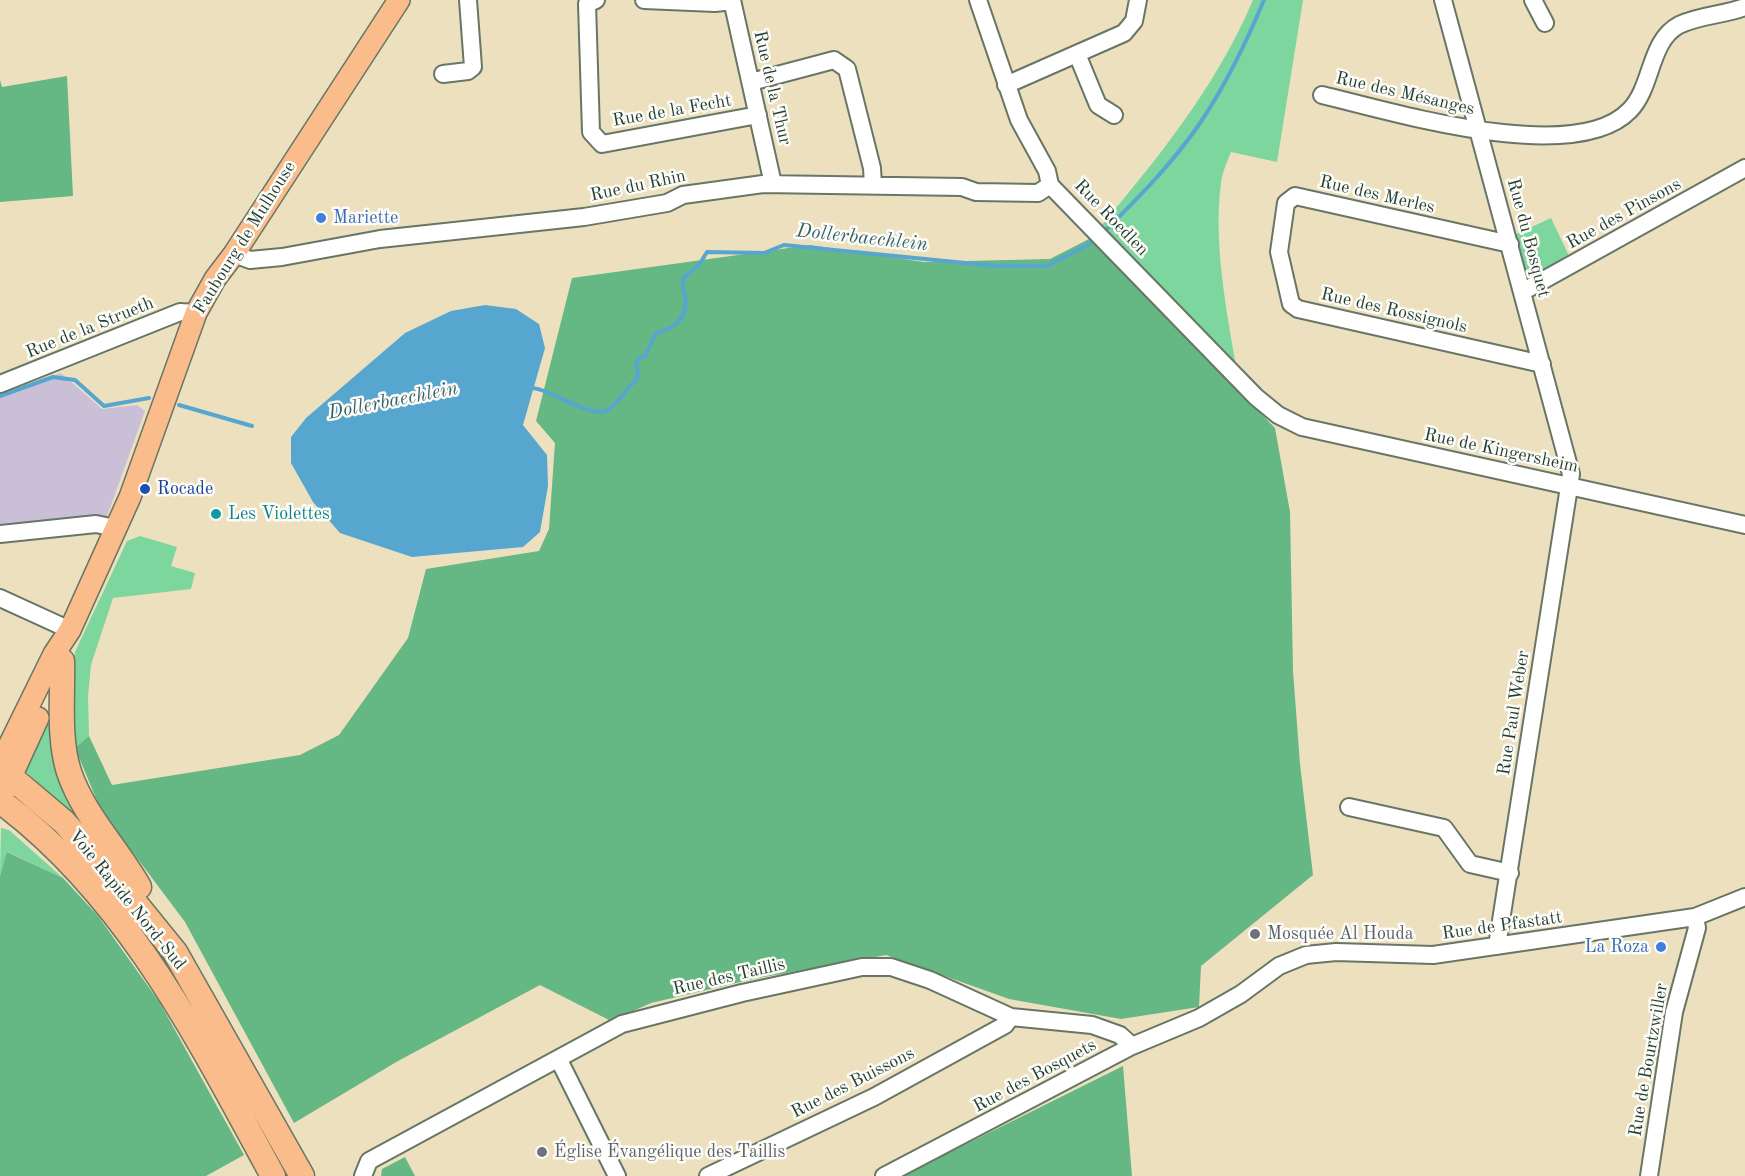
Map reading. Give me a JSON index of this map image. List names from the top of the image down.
{
  "streets": {
    "highway": ["Voie Rapide Nord-Sud"],
    "main road": ["Faubourg de Mulhouse"],
    "street": [
      "Rue de la Thur",
      "Rue des Mésanges",
      "Rue de la Fecht",
      "Rue du Rhin",
      "Rue des Merles",
      "Rue des Pinsons",
      "Rue Roedlen",
      "Rue du Bosquet",
      "Rue des Rossignols",
      "Rue de la Strueth",
      "Rue de Kingersheim",
      "Rue Paul Weber",
      "Rue de Pfastatt",
      "Rue des Taillis",
      "Rue de Bourtzwiller",
      "Rue des Bosquets",
      "Rue des Buissons"
    ]
  },
  "crossings": [
    ["Rue de la Thur", "Rue de la Fecht"],
    ["Rue de la Thur", "Rue du Rhin"],
    ["Rue des Mésanges", "Rue du Bosquet"],
    ["Rue du Rhin", "Rue Roedlen"],
    ["Rue du Rhin", "Faubourg de Mulhouse"],
    ["Rue des Merles", "Rue du Bosquet"],
    ["Rue des Merles", "Rue des Rossignols"],
    ["Rue des Pinsons", "Rue du Bosquet"],
    ["Rue Roedlen", "Rue de Kingersheim"],
    ["Faubourg de Mulhouse", "Rue de la Strueth"],
    ["Faubourg de Mulhouse", "Voie Rapide Nord-Sud"],
    ["Rue du Bosquet", "Rue des Rossignols"],
    ["Rue du Bosquet", "Rue de Kingersheim"],
    ["Rue du Bosquet", "Rue Paul Weber"],
    ["Rue de Kingersheim", "Rue Paul Weber"],
    ["Rue Paul Weber", "Rue de Pfastatt"],
    ["Rue de Pfastatt", "Rue de Bourtzwiller"],
    ["Rue de Pfastatt", "Rue des Bosquets"],
    ["Rue des Taillis", "Rue des Bosquets"],
    ["Rue des Taillis", "Rue des Buissons"]
  ],
  "water": ["Dollerbaechlein"],
  "places": [
    "Mariette",
    "Rocade",
    "Les Violettes",
    "Mosquée Al Houda",
    "La Roza",
    "Église Évangélique des Taillis"
  ]
}
